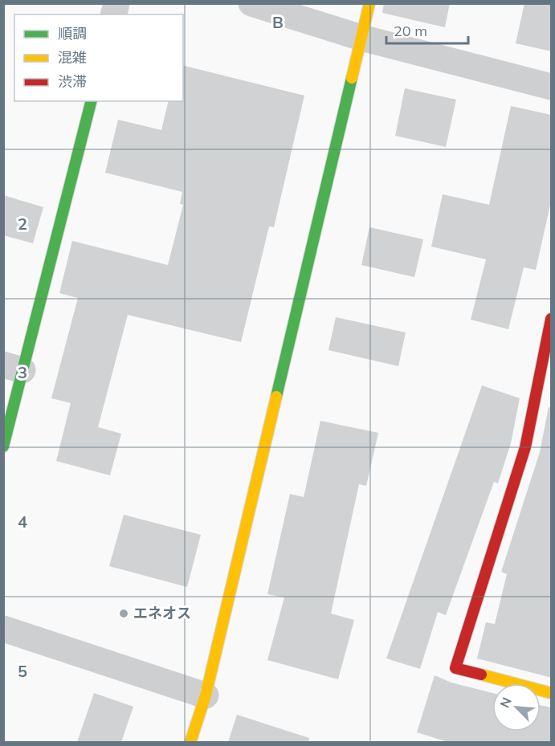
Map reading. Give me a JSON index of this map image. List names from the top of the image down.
{
  "places": ["エネオス"],
  "legend": ["順調", "混雑", "渋滞"],
  "scale_bar": "20 m",
  "north": "top left",
  "grid": {
    "columns": ["B"],
    "rows": [
      "2",
      "3",
      "4",
      "5"
    ]
  }
}
